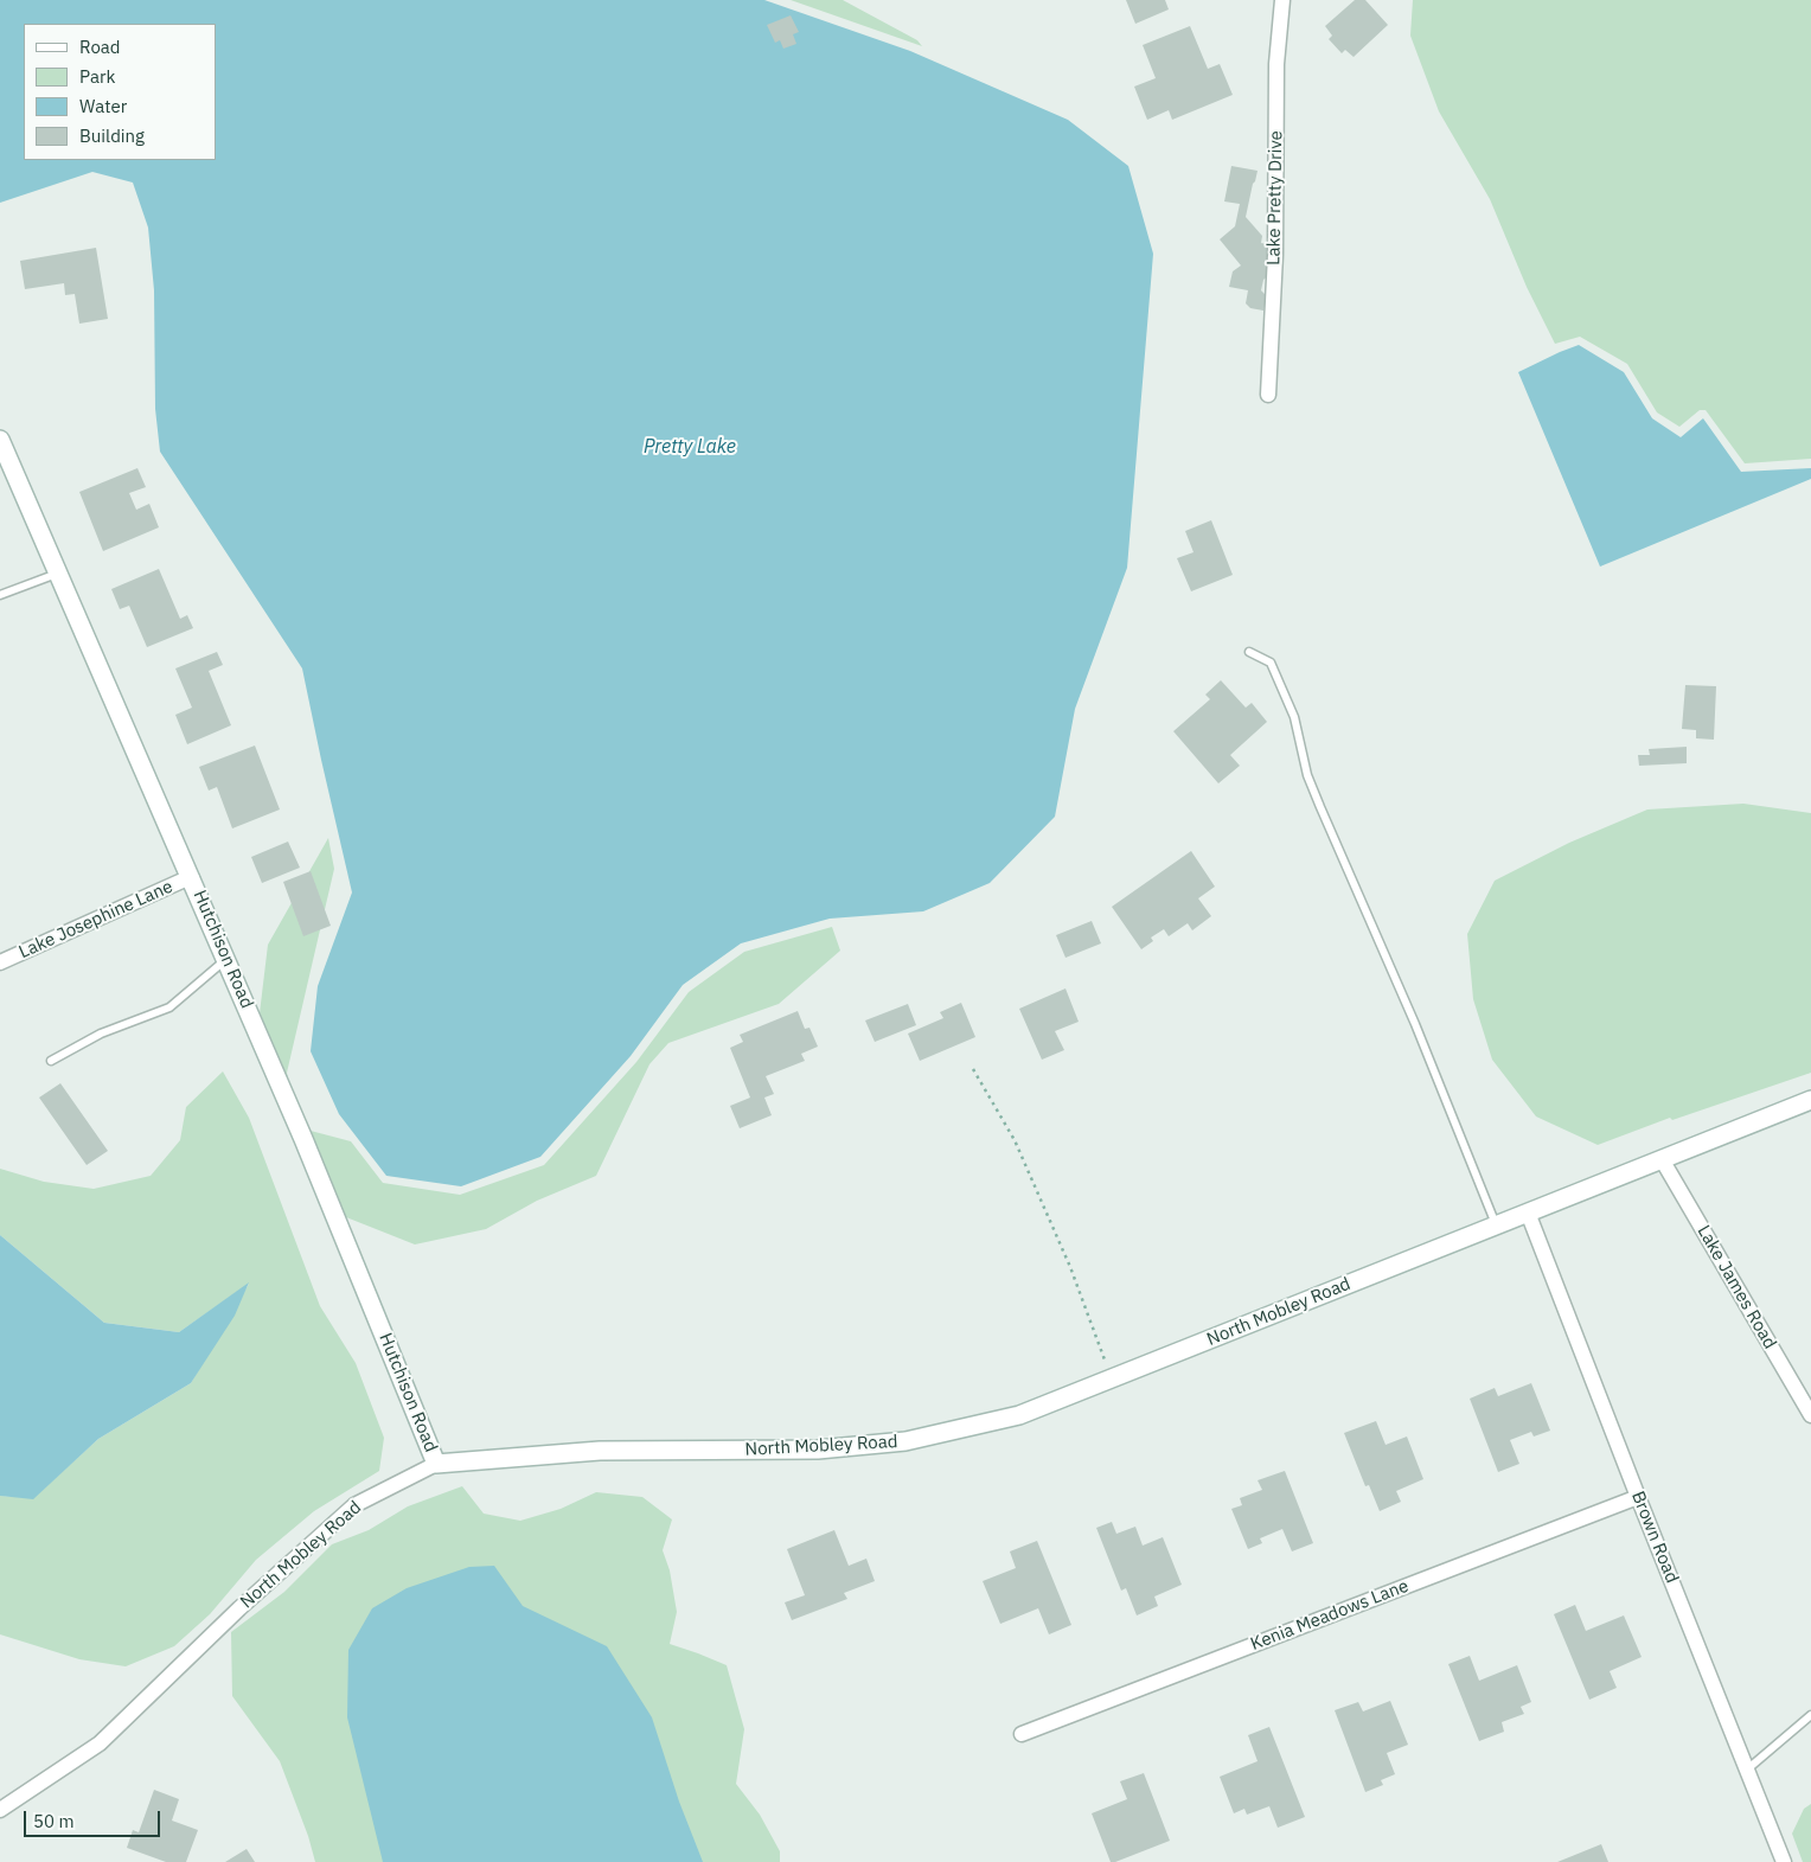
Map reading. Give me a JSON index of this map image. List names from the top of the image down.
{
  "streets": {
    "street": [
      "Lake Pretty Drive",
      "Lake Josephine Lane",
      "Hutchison Road",
      "Lake James Road",
      "North Mobley Road",
      "Brown Road",
      "Kenia Meadows Lane"
    ]
  },
  "crossings": [
    ["Lake Josephine Lane", "Hutchison Road"],
    ["Hutchison Road", "North Mobley Road"],
    ["Lake James Road", "North Mobley Road"],
    ["North Mobley Road", "Brown Road"],
    ["Brown Road", "Kenia Meadows Lane"]
  ],
  "water": ["Pretty Lake"],
  "legend": [
    "Road",
    "Park",
    "Water",
    "Building"
  ],
  "scale_bar": "50 m"
}
